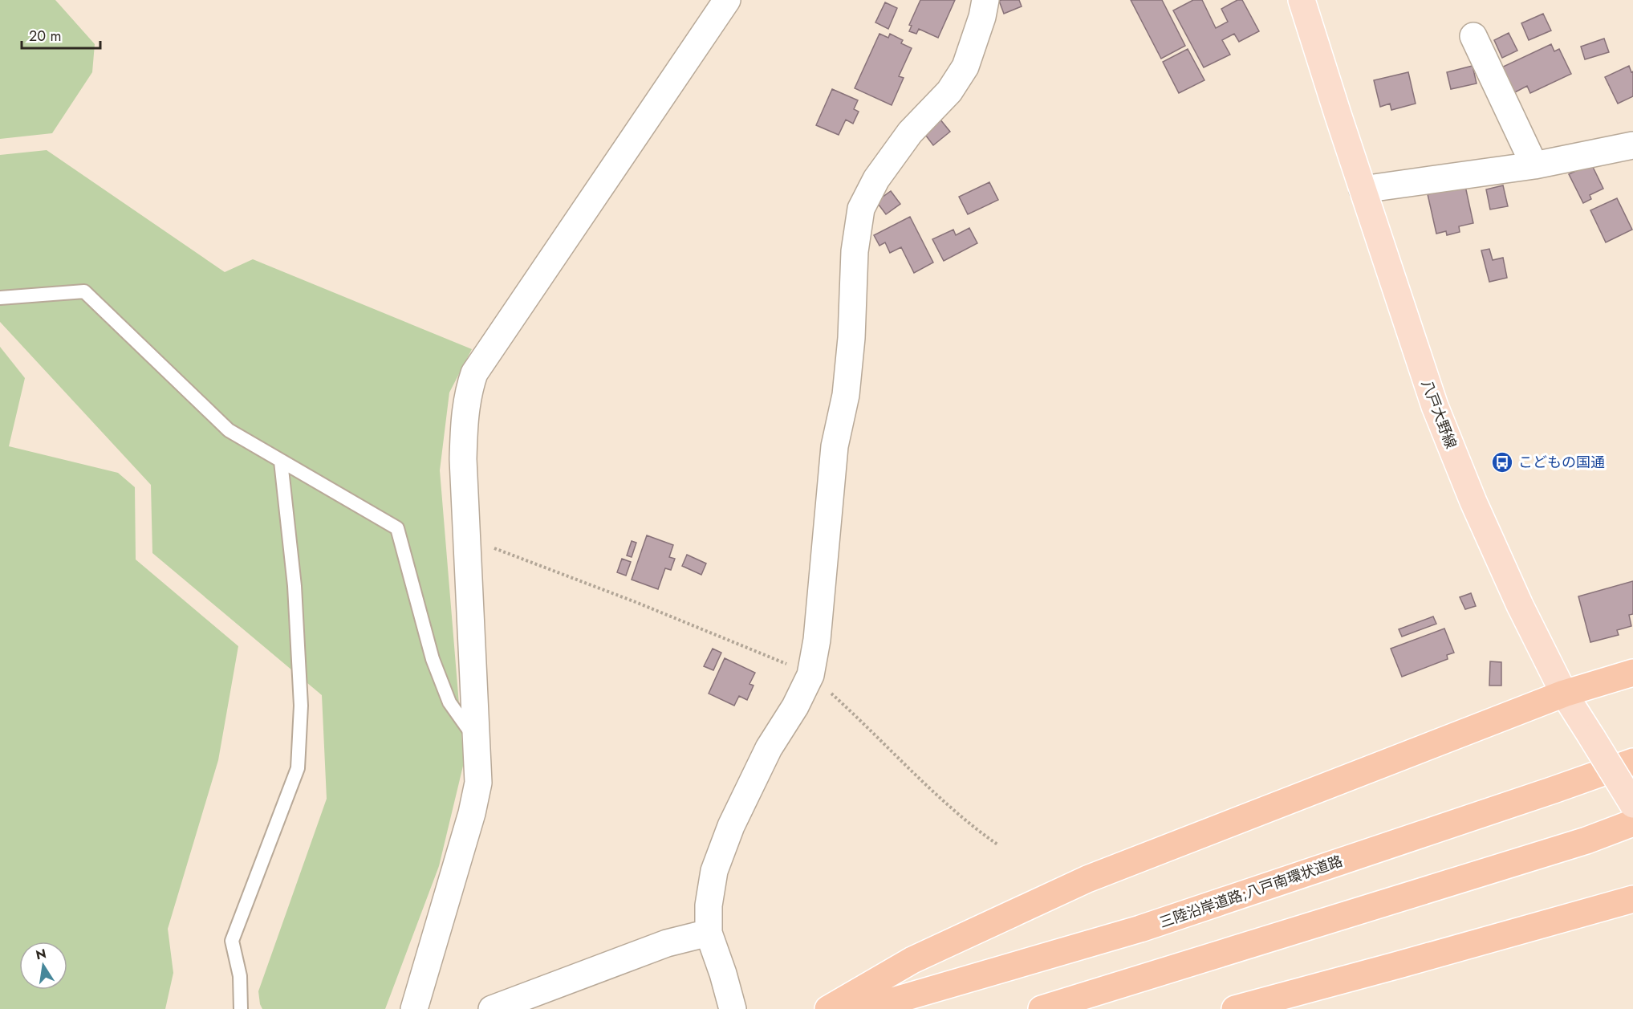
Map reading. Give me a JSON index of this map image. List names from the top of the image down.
{
  "streets": {
    "highway": ["三陸沿岸道路;八戸南環状道路"],
    "main road": ["八戸大野線"]
  },
  "places": {
    "bus stop": ["こどもの国通"]
  },
  "scale_bar": "20 m",
  "north": "top"
}
